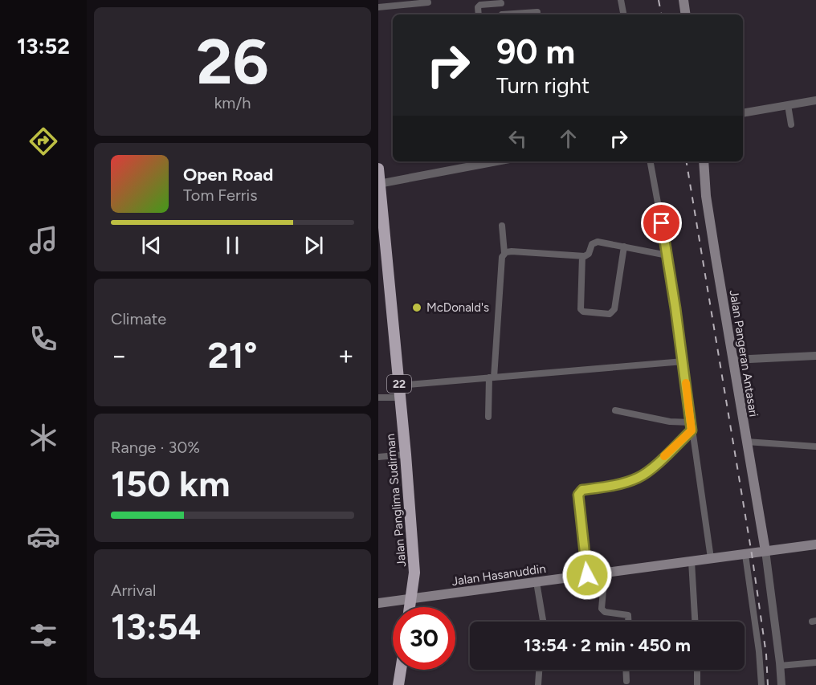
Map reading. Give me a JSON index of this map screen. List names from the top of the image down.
{
  "streets": {
    "highway": ["22", "Jalan Panglima Sudirman"],
    "main road": ["Jalan Pangeran Antasari", "Jalan Hasanuddin"]
  },
  "crossings": [
    ["Jalan Pangeran Antasari", "Jalan Hasanuddin"],
    ["22", "Jalan Panglima Sudirman"],
    ["22", "Jalan Hasanuddin"],
    ["Jalan Panglima Sudirman", "Jalan Hasanuddin"]
  ],
  "places": ["McDonald's"],
  "page": {
    "tabs": "13:52",
    "tile": [
      ["26", "km/h"],
      "Climate",
      ["Range · 30%", "150 km"],
      ["Arrival", "13:54"]
    ],
    "turn": ["90 m", "Turn right"],
    "song": ["Open Road", "Tom Ferris"],
    "heat": ["−", "21°", "+"],
    "limit": "30",
    "trip": "13:54 · 2 min · 450 m"
  }
}
